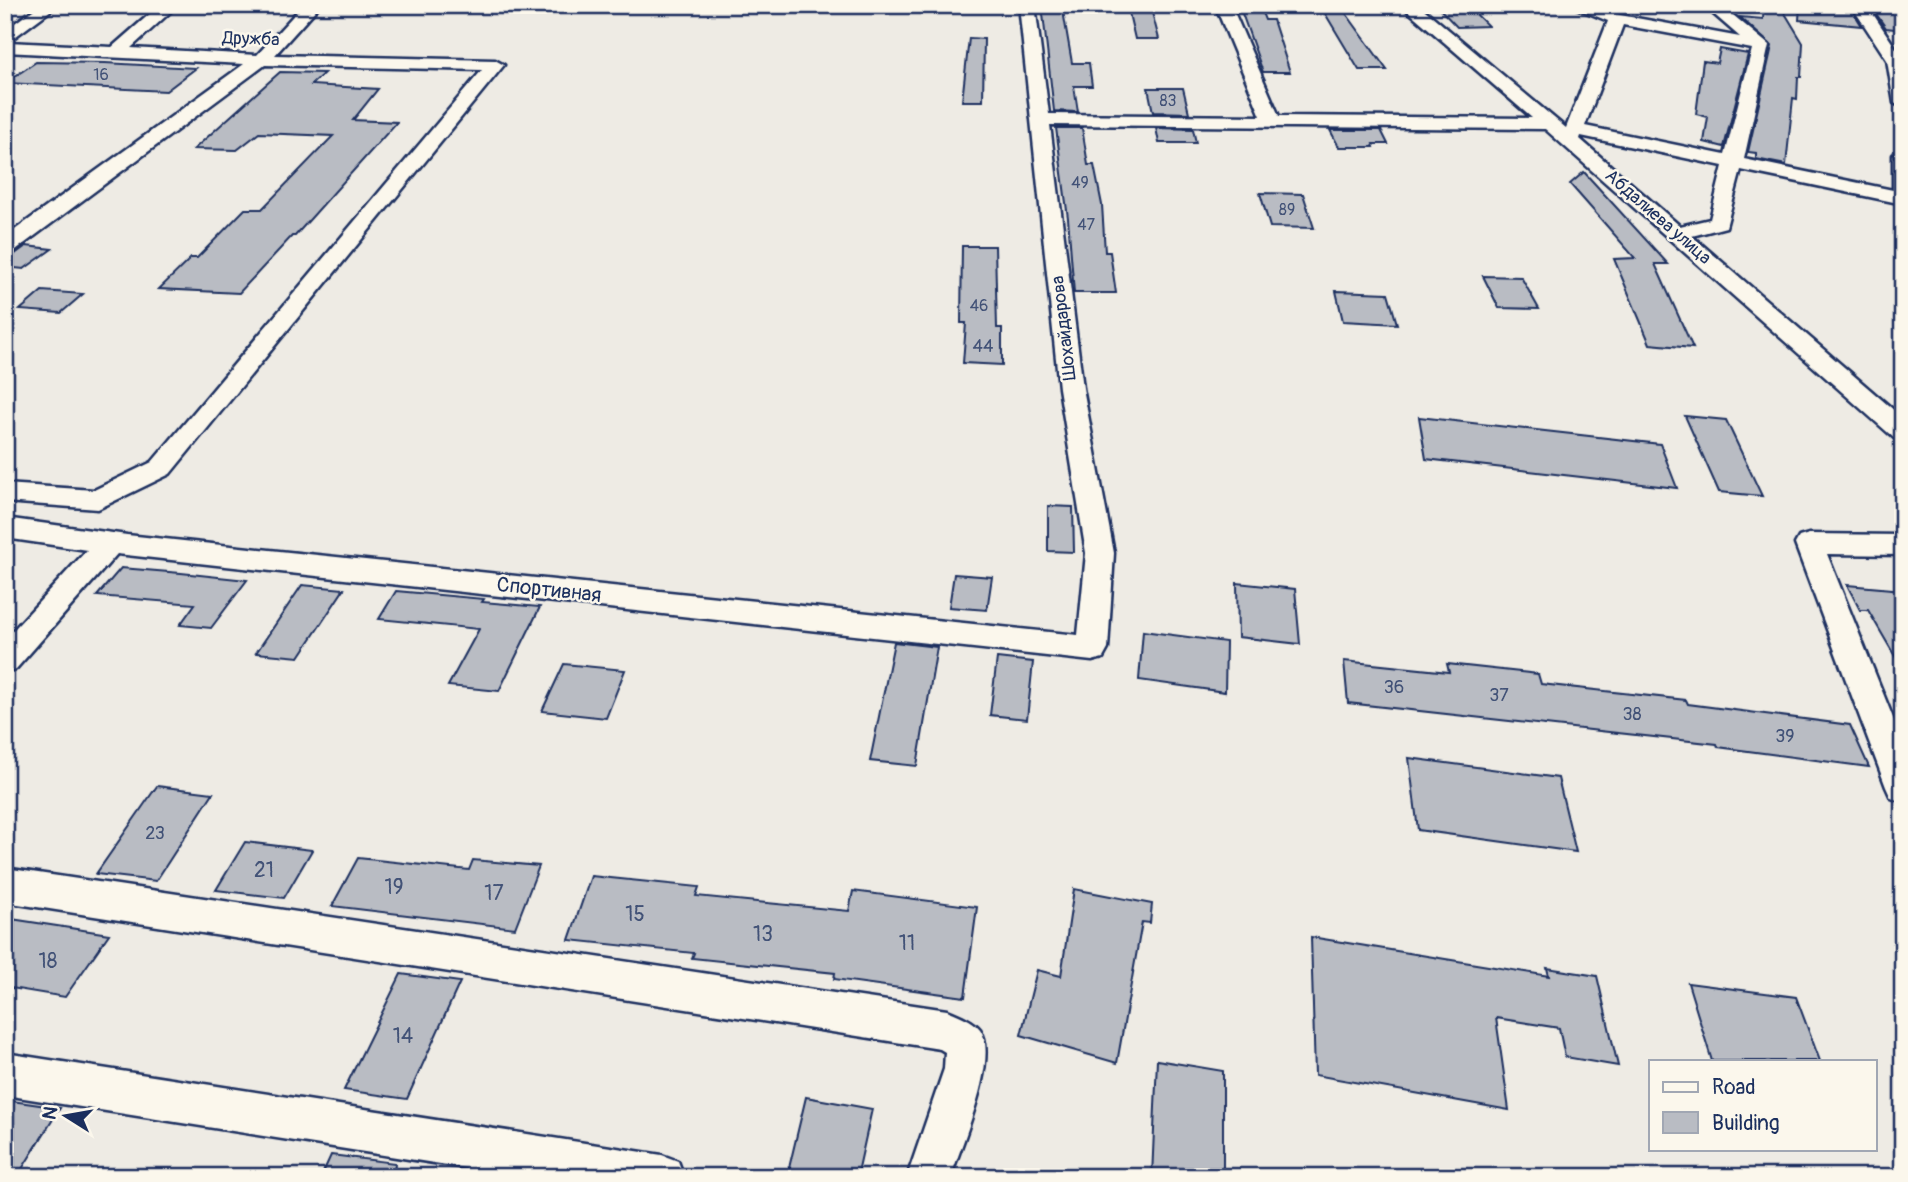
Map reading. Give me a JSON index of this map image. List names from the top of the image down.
{
  "streets": {
    "street": [
      "Дружба",
      "Абдалиева улица",
      "Шохайдарова",
      "Спортивная"
    ]
  },
  "crossings": [
    ["Шохайдарова", "Спортивная"]
  ],
  "house_numbers": [
    "16",
    "83",
    "49",
    "89",
    "47",
    "46",
    "44",
    "36",
    "37",
    "38",
    "39",
    "23",
    "21",
    "19",
    "17",
    "15",
    "13",
    "11",
    "18",
    "14"
  ],
  "legend": ["Road", "Building"],
  "north": "left"
}
